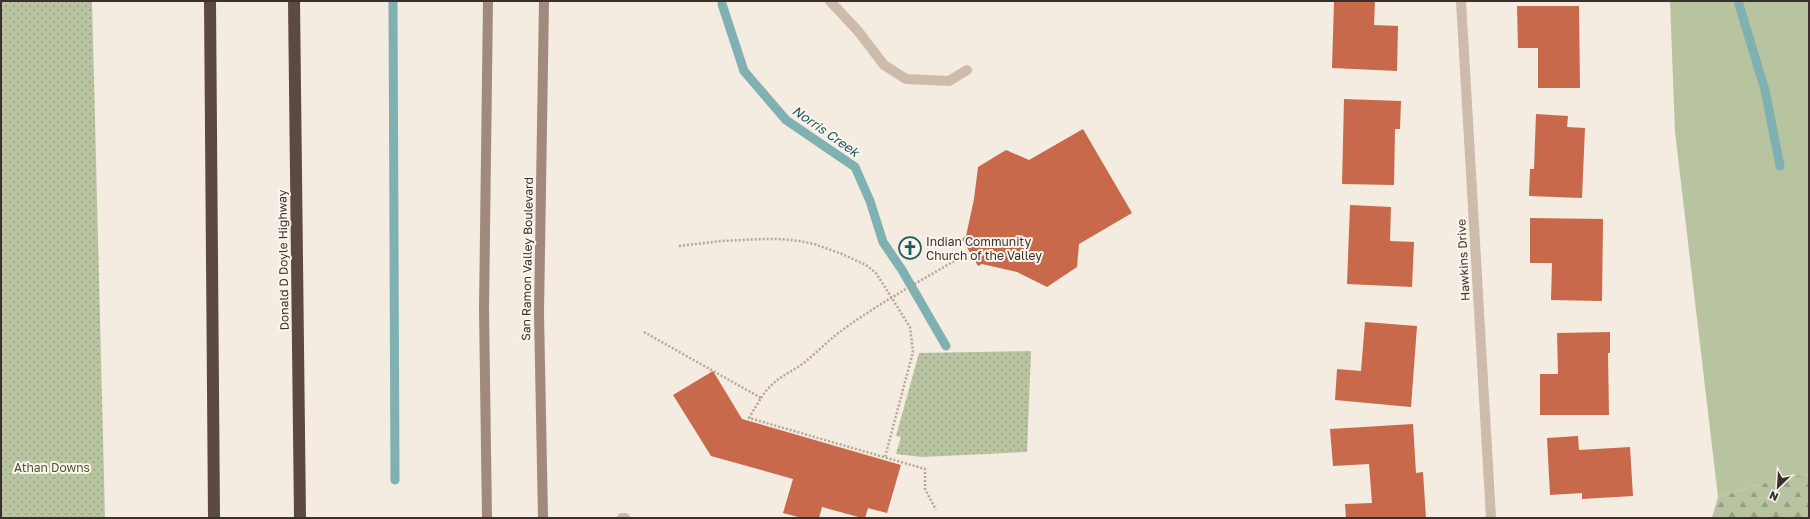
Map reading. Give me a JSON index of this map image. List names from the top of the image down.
{
  "streets": {
    "highway": ["Donald D Doyle Highway"],
    "main road": ["San Ramon Valley Boulevard"],
    "street": ["Hawkins Drive"]
  },
  "water": ["Norris Creek"],
  "parks": ["Athan Downs"],
  "places": {
    "church": ["Indian Community Church of the Valley"]
  },
  "north": "bottom left"
}
